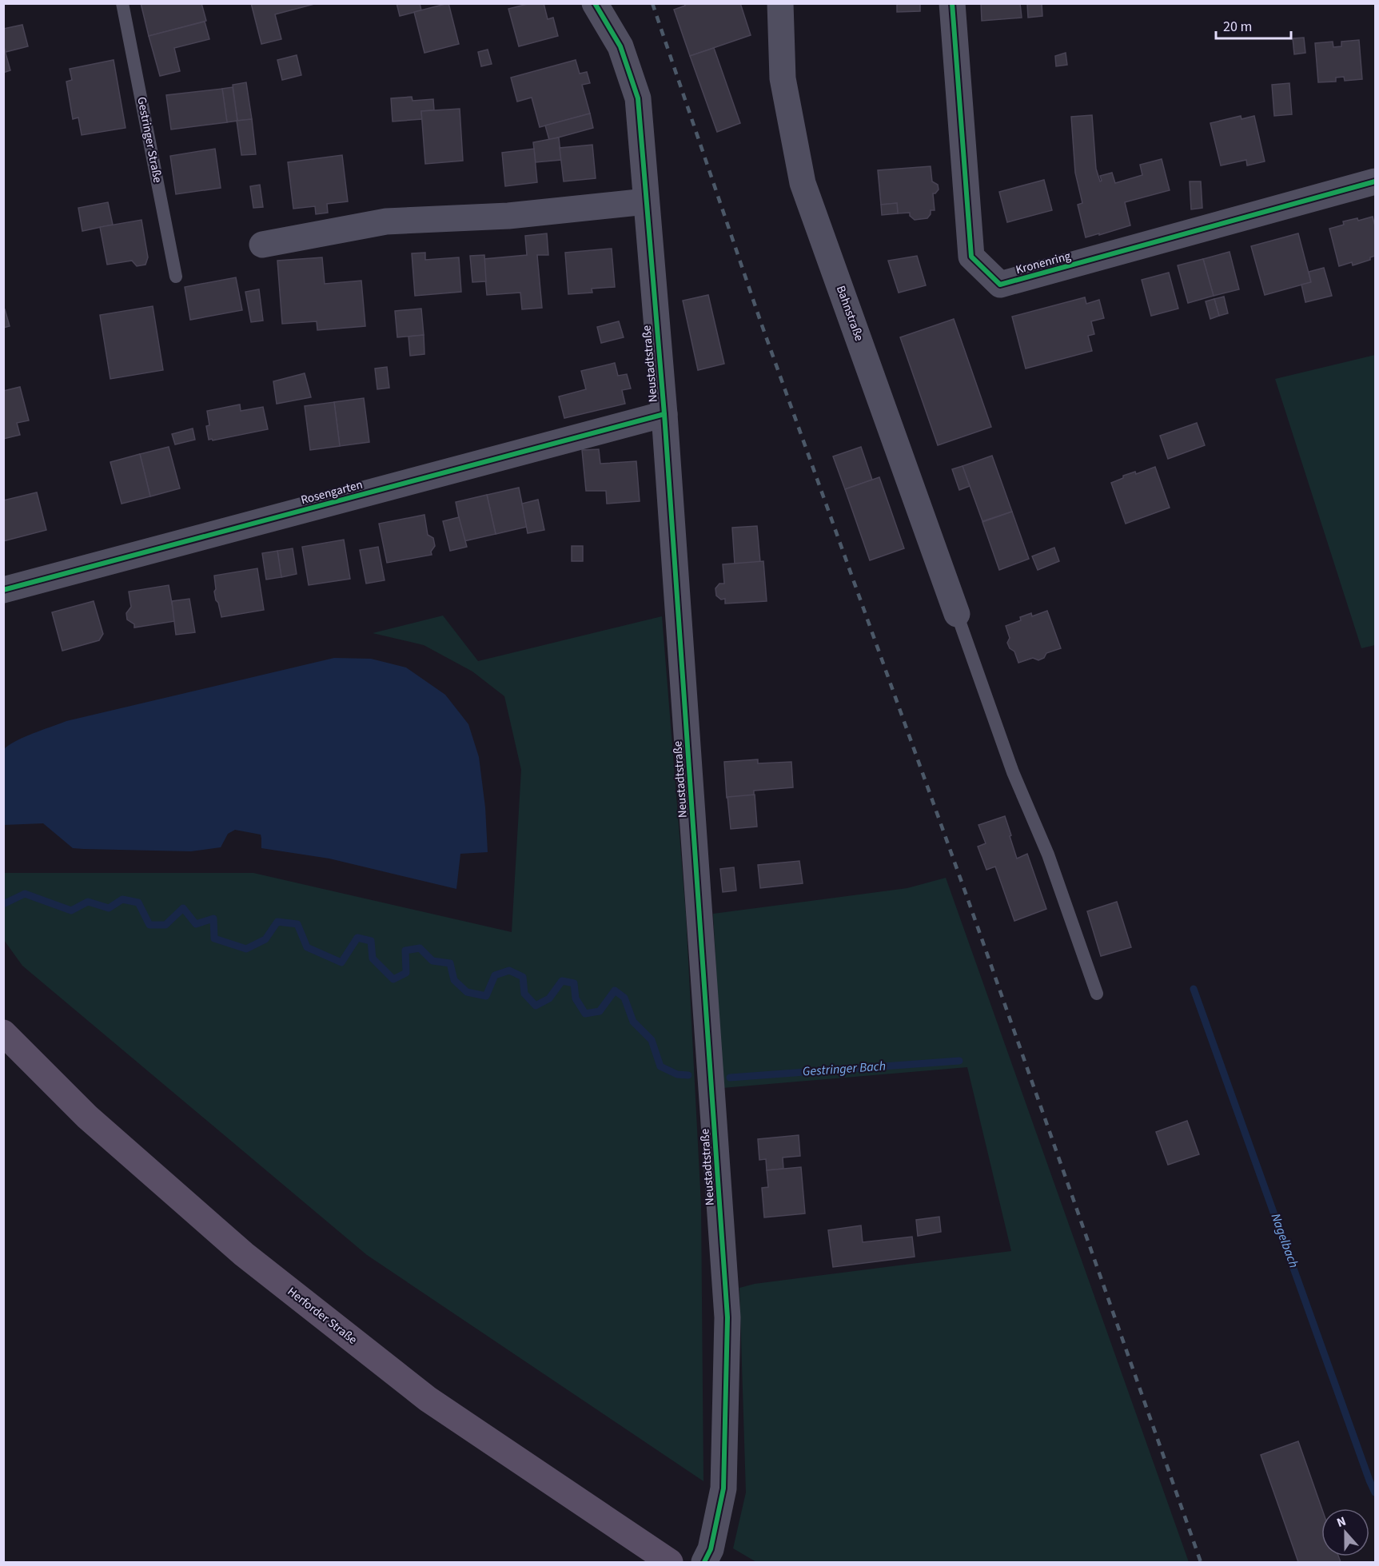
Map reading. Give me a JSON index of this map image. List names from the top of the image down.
{
  "streets": {
    "main road": ["Herforder Straße"],
    "street": [
      "Kronenring",
      "Bahnstraße",
      "Neustadtstraße",
      "Rosengarten"
    ],
    "lane": ["Gestringer Straße"]
  },
  "crossings": [
    ["Neustadtstraße", "Rosengarten"]
  ],
  "water": ["Gestringer Bach", "Nagelbach"],
  "scale_bar": "20 m",
  "north": "top"
}
